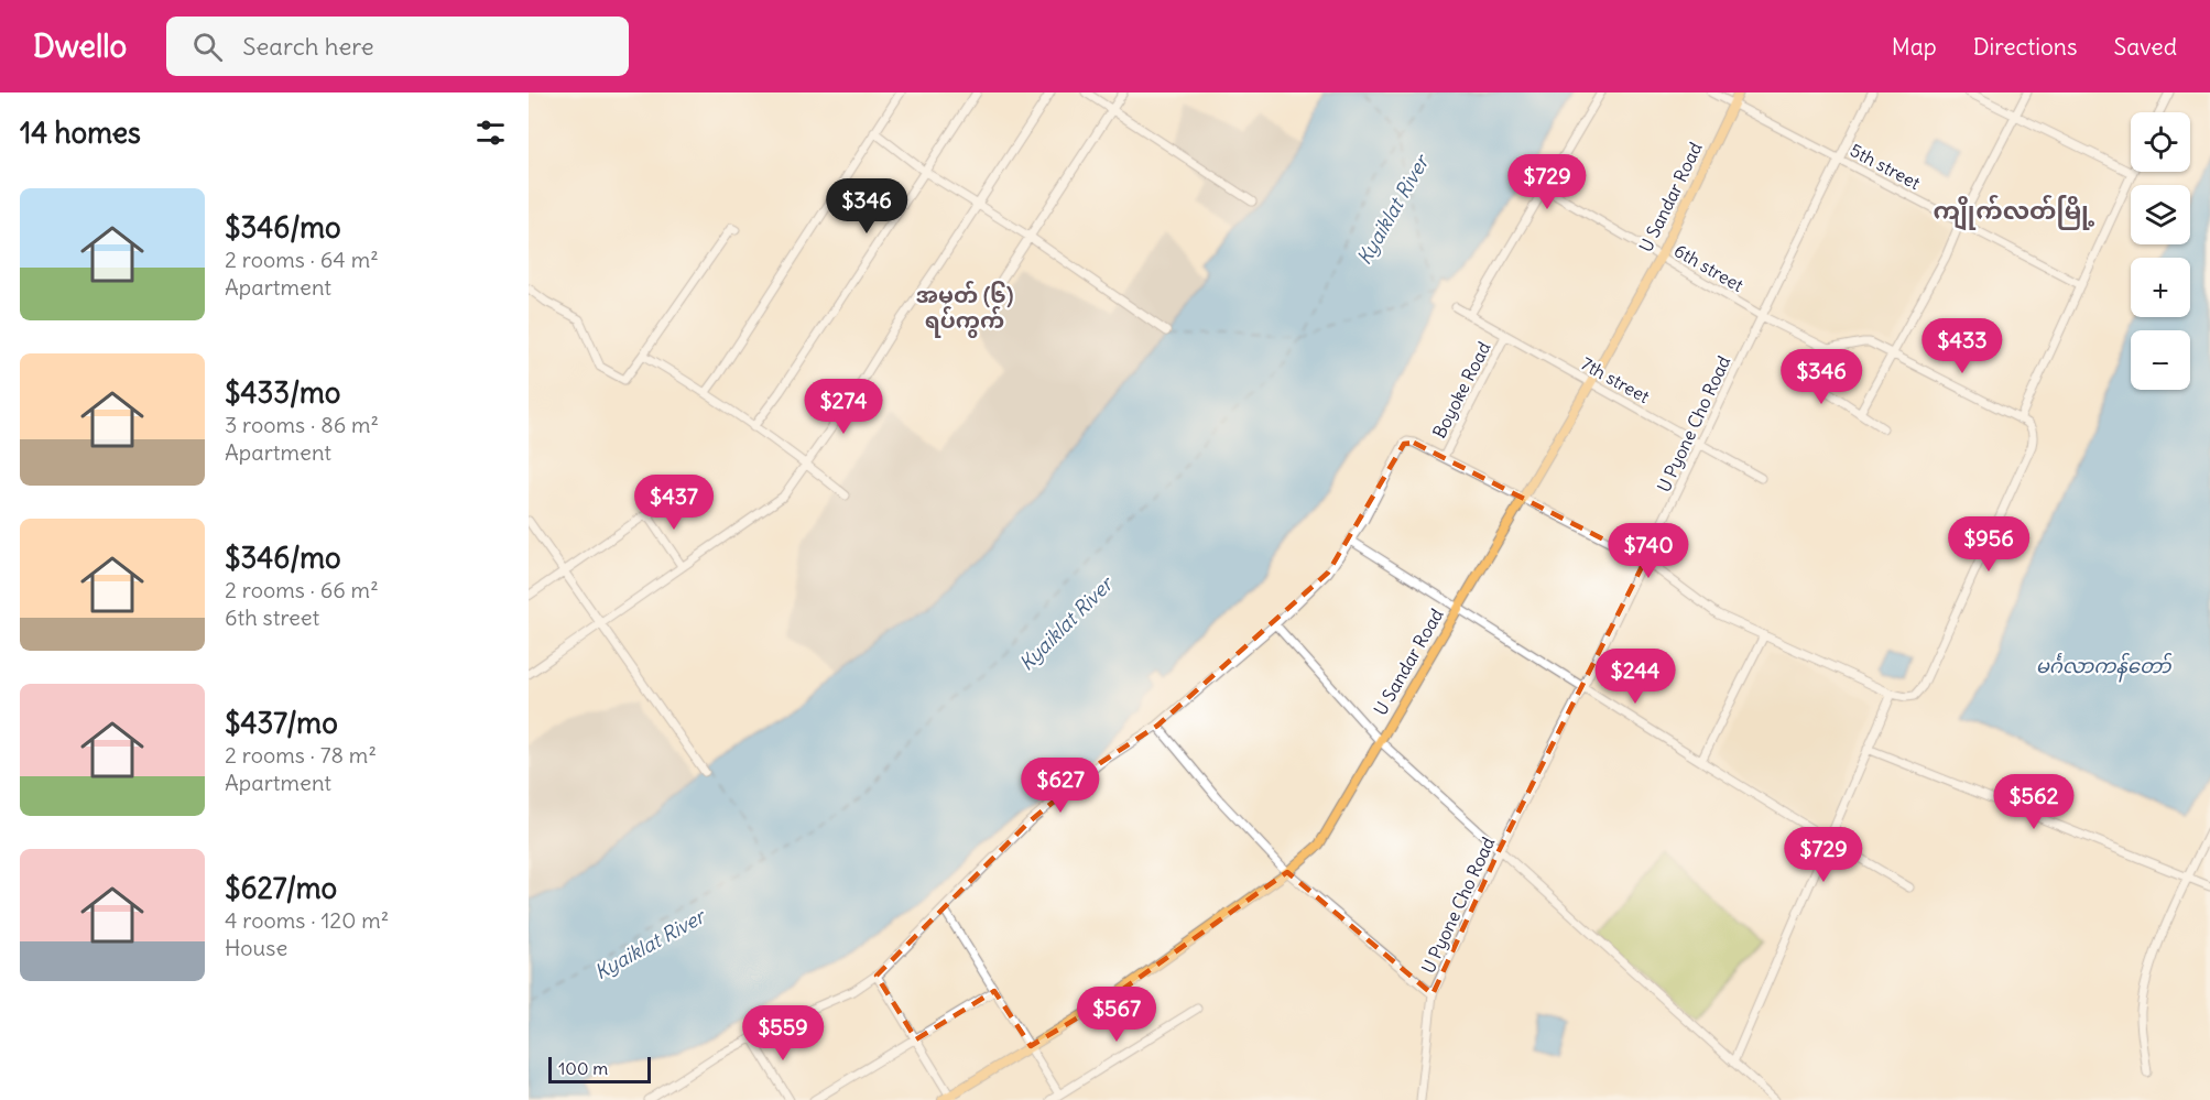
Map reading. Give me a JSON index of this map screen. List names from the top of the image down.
{
  "streets": {
    "main road": ["U Sandar Road"],
    "street": [
      "5th street",
      "6th street",
      "7th street",
      "Boyoke Road",
      "U Pyone Cho Road"
    ]
  },
  "crossings": [
    ["5th street", "U Sandar Road"],
    ["5th street", "U Pyone Cho Road"],
    ["U Sandar Road", "6th street"],
    ["U Sandar Road", "7th street"],
    ["6th street", "Boyoke Road"],
    ["6th street", "U Pyone Cho Road"],
    ["7th street", "Boyoke Road"],
    ["7th street", "U Pyone Cho Road"]
  ],
  "districts": ["ကျိုက်လတ်မြို့", "အမှတ် (၆) ရပ်ကွက်"],
  "water": ["Kyaiklat River", "မင်္ဂလာကန်တော်"],
  "scale_bar": "100 m",
  "page": {
    "header": "Dwello",
    "search": "Search here",
    "nav": ["Map", "Directions", "Saved"],
    "heading": "14 homes",
    "map_buttons": ["+", "−"],
    "price": [
      "$729",
      "$346",
      "$433",
      "$346",
      "$274",
      "$437",
      "$956",
      "$740",
      "$244",
      "$627",
      "$562",
      "$729",
      "$567",
      "$559"
    ],
    "list": [
      {
        "name": "$346/mo",
        "note": "2 rooms · 64 m² · Apartment"
      },
      {
        "name": "$433/mo",
        "note": "3 rooms · 86 m² · Apartment"
      },
      {
        "name": "$346/mo",
        "note": "2 rooms · 66 m² · 6th street"
      },
      {
        "name": "$437/mo",
        "note": "2 rooms · 78 m² · Apartment"
      },
      {
        "name": "$627/mo",
        "note": "4 rooms · 120 m² · House"
      }
    ],
    "scale": "100 m"
  }
}
